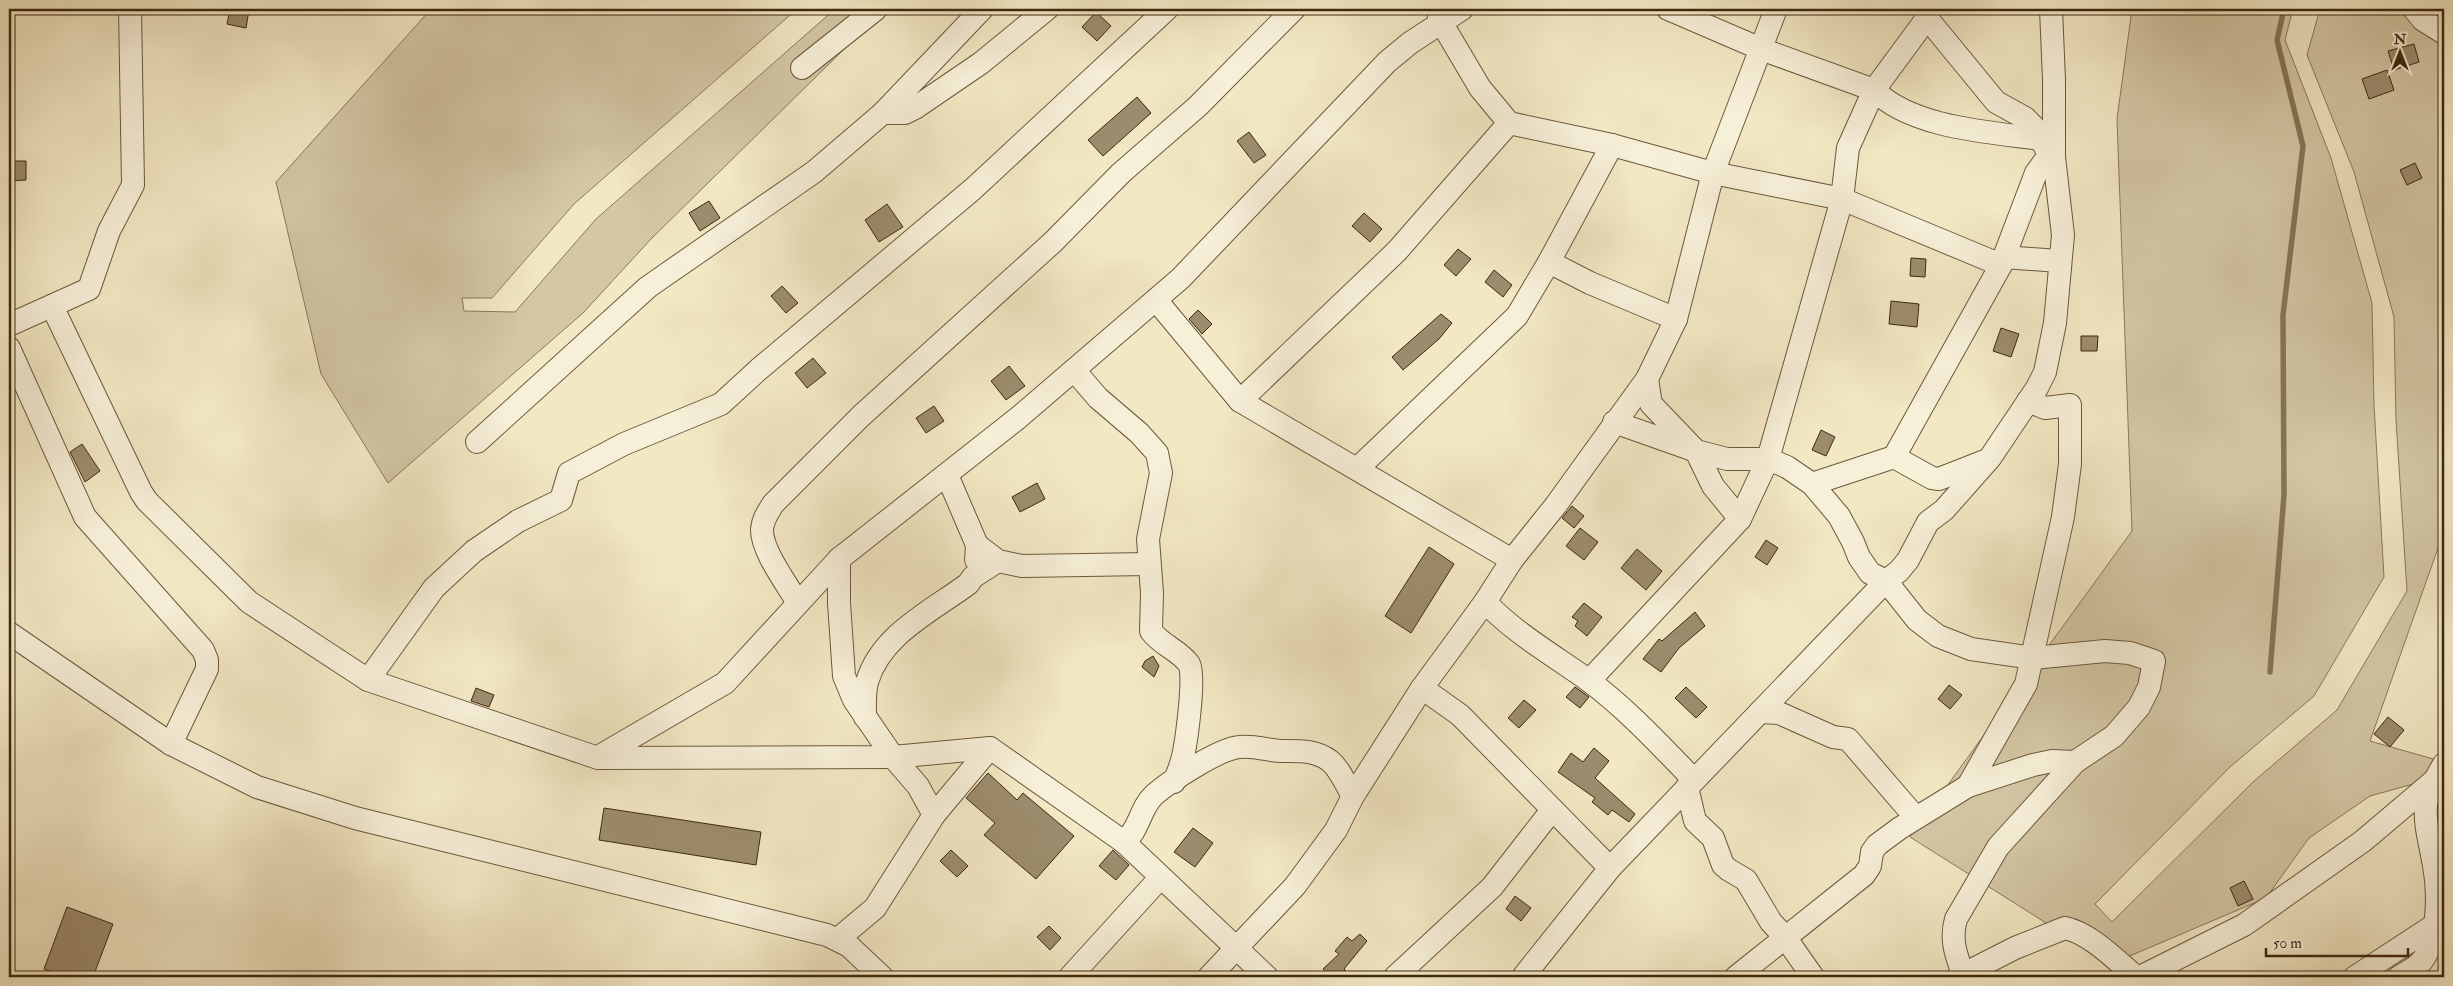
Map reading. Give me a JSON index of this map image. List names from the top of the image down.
{
  "scale_bar": "50 m",
  "north": "top"
}
